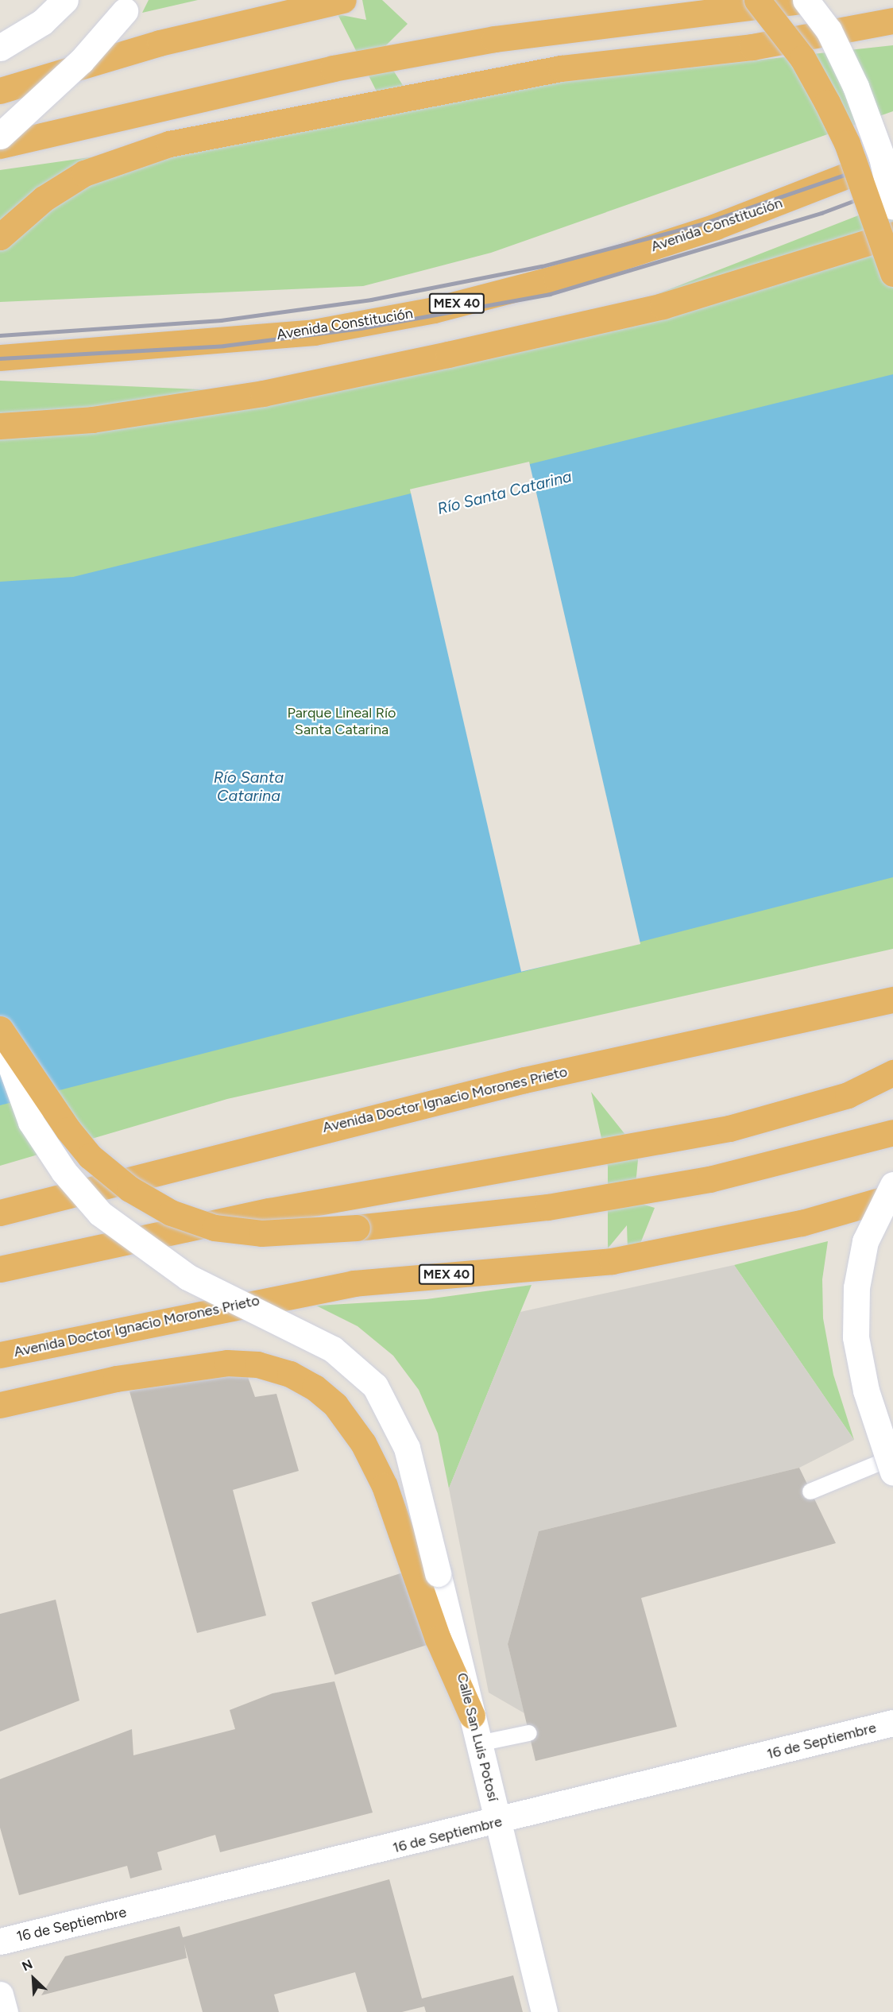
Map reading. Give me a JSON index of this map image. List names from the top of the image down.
{
  "streets": {
    "highway": ["Avenida Constitución", "MEX 40", "Avenida Doctor Ignacio Morones Prieto"],
    "street": ["Calle San Luis Potosí", "16 de Septiembre"]
  },
  "crossings": [
    ["Calle San Luis Potosí", "16 de Septiembre"]
  ],
  "water": ["Río Santa Catarina"],
  "parks": ["Parque Lineal Río Santa Catarina"],
  "north": "top left"
}
